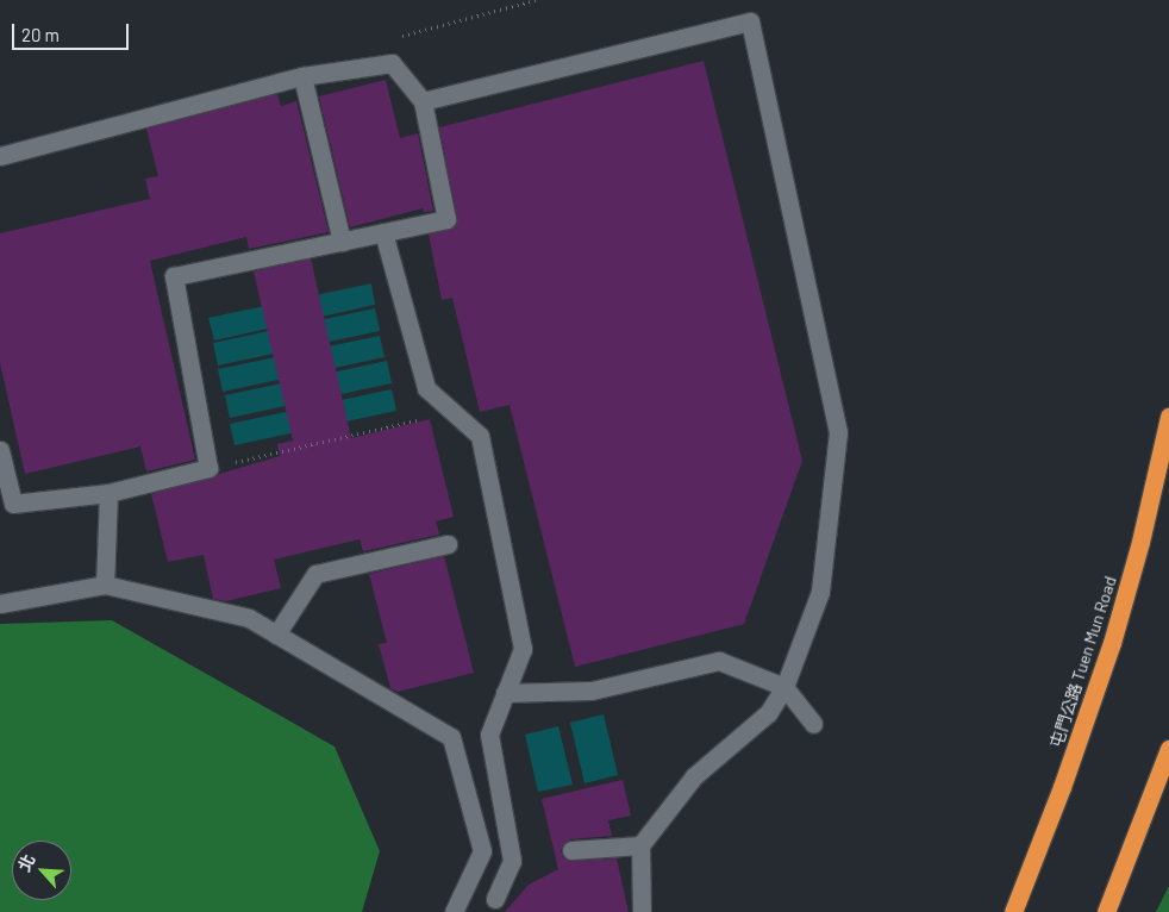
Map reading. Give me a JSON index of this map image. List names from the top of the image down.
{
  "streets": {
    "highway": ["屯門公路 Tuen Mun Road"]
  },
  "scale_bar": "20 m",
  "north": "top left"
}
